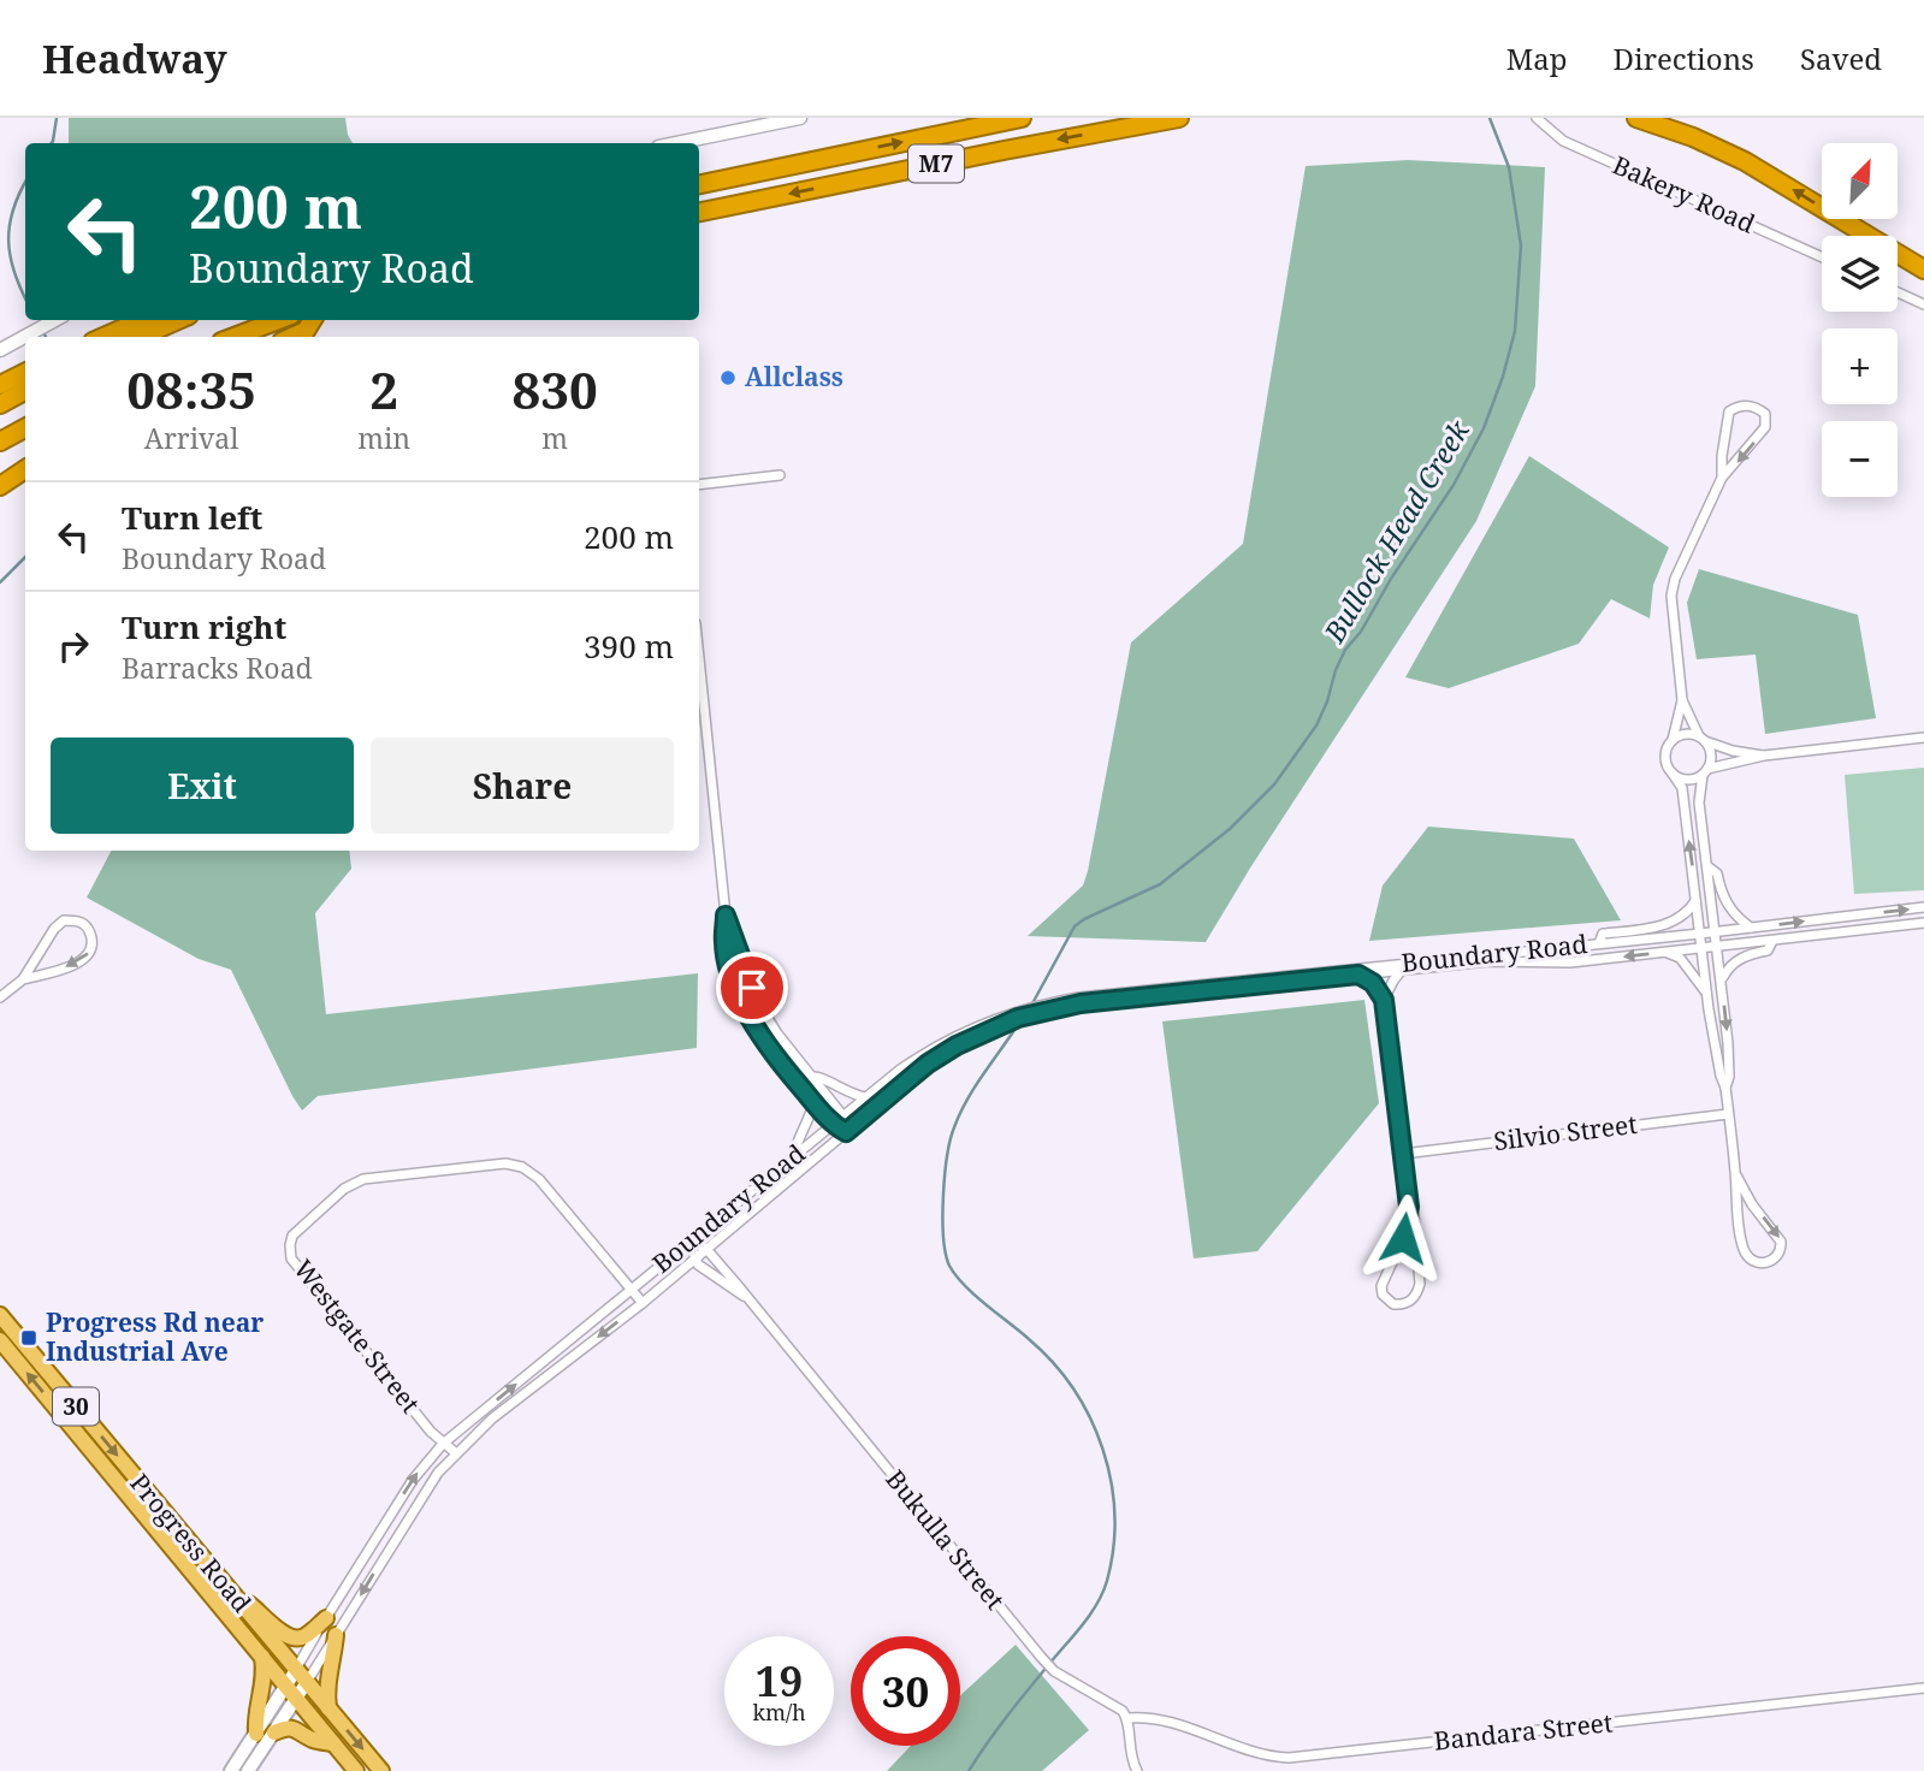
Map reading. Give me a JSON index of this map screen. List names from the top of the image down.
{
  "streets": {
    "highway": ["M7"],
    "main road": ["Boundary Road", "30", "Progress Road"],
    "street": [
      "Bakery Road",
      "Silvio Street",
      "Westgate Street",
      "Bukulla Street",
      "Bandara Street"
    ]
  },
  "crossings": [
    ["Boundary Road", "Westgate Street"],
    ["Boundary Road", "Bukulla Street"],
    ["Boundary Road", "Progress Road"],
    ["Bukulla Street", "Bandara Street"]
  ],
  "water": ["Bullock Head Creek"],
  "places": {
    "other": ["Allclass"],
    "transit": ["Progress Rd near Industrial Ave"]
  },
  "north": "top right",
  "page": {
    "header": "Headway",
    "nav": ["Map", "Directions", "Saved"],
    "map_buttons": ["+", "−"],
    "turn": ["200 m", "Boundary Road"],
    "eta": [
      "08:35",
      "Arrival",
      "2",
      "min",
      "830",
      "m"
    ],
    "list": [
      {
        "name": "Turn left",
        "note": "Boundary Road",
        "value": "200 m"
      },
      {
        "name": "Turn right",
        "note": "Barracks Road",
        "value": "390 m"
      }
    ],
    "buttons": ["Exit", "Share"],
    "speed": "19 km/h",
    "limit": "30"
  }
}
